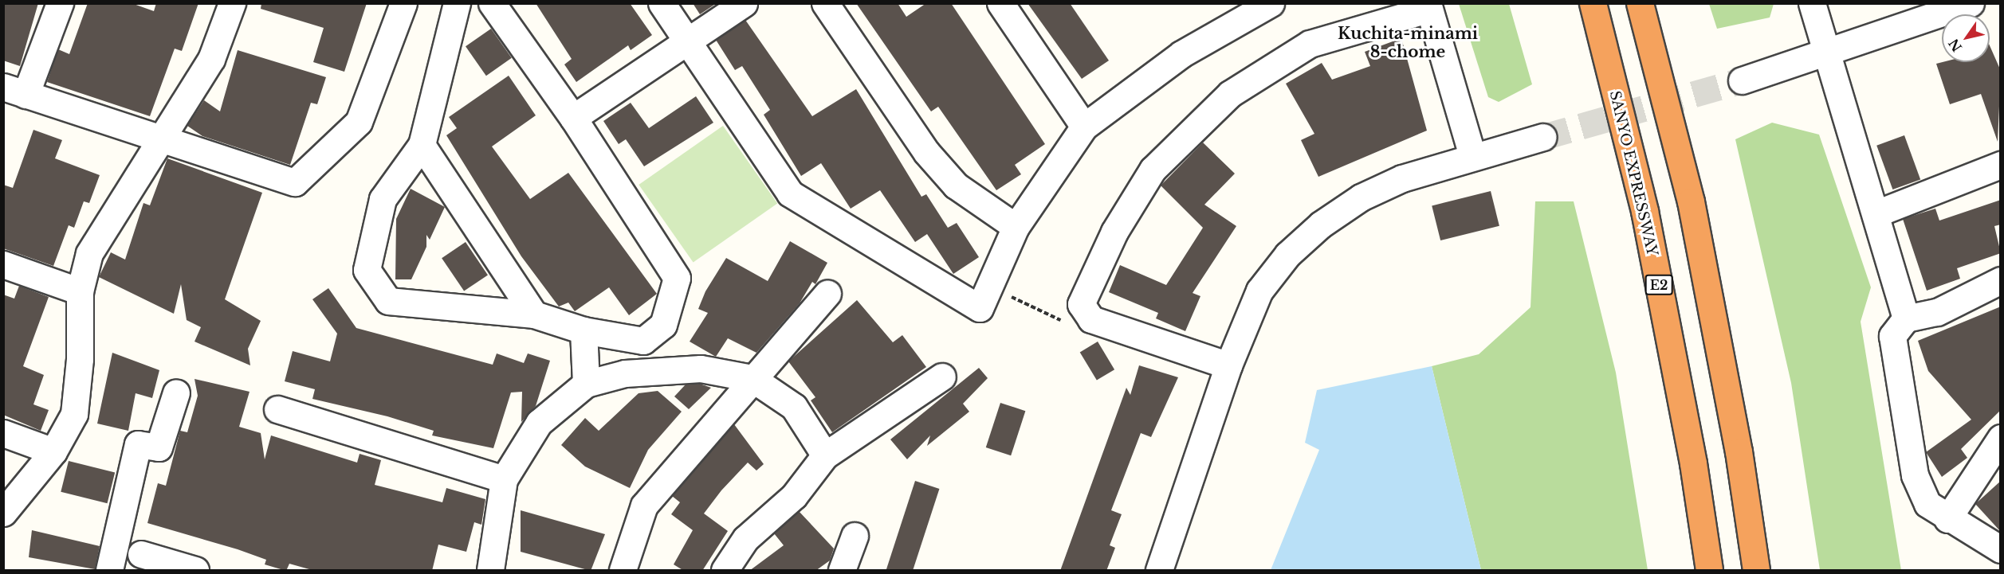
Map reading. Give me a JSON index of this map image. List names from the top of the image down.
{
  "streets": {
    "highway": ["SANYO EXPRESSWAY", "E2"]
  },
  "districts": ["Kuchita-minami 8-chome"],
  "north": "bottom left"
}
